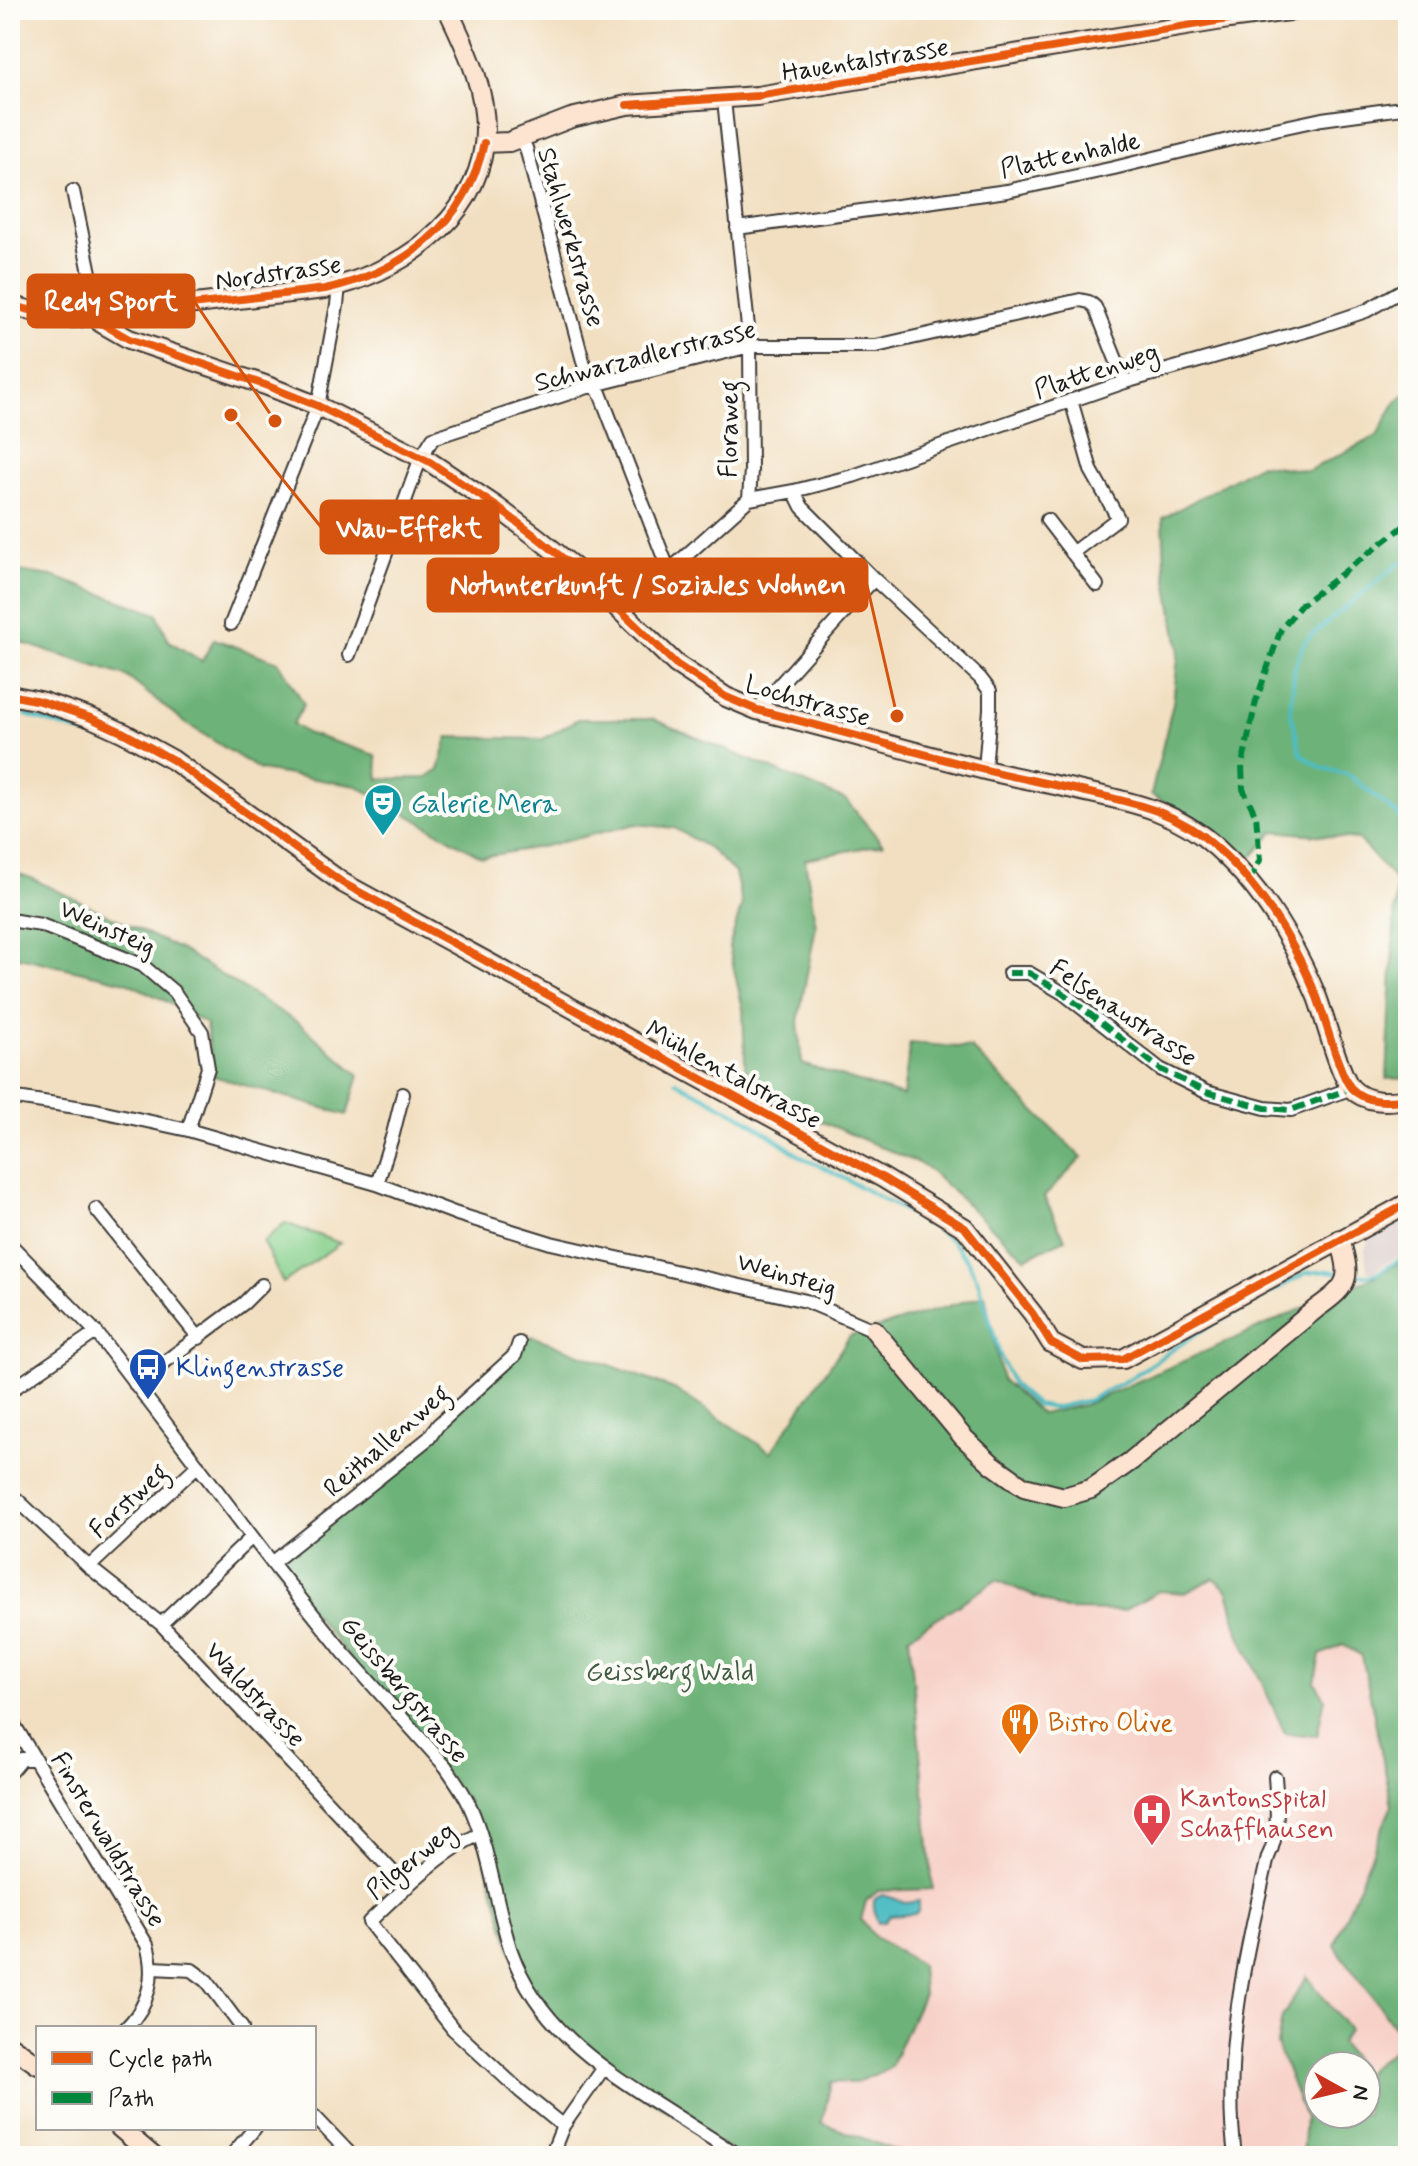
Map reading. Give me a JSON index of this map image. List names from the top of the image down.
{
  "streets": {
    "street": [
      "Hauentalstrasse",
      "Plattenhalde",
      "Stahlwerkstrasse",
      "Nordstrasse",
      "Schwarzadlerstrasse",
      "Plattenweg",
      "Floraweg",
      "Lochstrasse",
      "Weinsteig",
      "Felsenaustrasse",
      "Mühlentalstrasse",
      "Reithallenweg",
      "Forstweg",
      "Geissbergstrasse",
      "Waldstrasse",
      "Finsterwaldstrasse",
      "Pilgerweg"
    ]
  },
  "crossings": [
    ["Hauentalstrasse", "Stahlwerkstrasse"],
    ["Hauentalstrasse", "Nordstrasse"],
    ["Hauentalstrasse", "Floraweg"],
    ["Plattenhalde", "Floraweg"],
    ["Stahlwerkstrasse", "Schwarzadlerstrasse"],
    ["Nordstrasse", "Lochstrasse"],
    ["Schwarzadlerstrasse", "Plattenweg"],
    ["Schwarzadlerstrasse", "Floraweg"],
    ["Schwarzadlerstrasse", "Lochstrasse"],
    ["Plattenweg", "Floraweg"],
    ["Lochstrasse", "Felsenaustrasse"],
    ["Weinsteig", "Mühlentalstrasse"],
    ["Reithallenweg", "Geissbergstrasse"],
    ["Forstweg", "Geissbergstrasse"],
    ["Forstweg", "Waldstrasse"],
    ["Geissbergstrasse", "Pilgerweg"],
    ["Waldstrasse", "Pilgerweg"]
  ],
  "parks": ["Geissberg Wald"],
  "places": {
    "other": ["Wau-Effekt", "Redy Sport", "Notunterkunft / Soziales Wohnen"],
    "theatre": ["Galerie Mera"],
    "bus stop": ["Klingenstrasse"],
    "restaurant": ["Bistro Olive"],
    "hospital": ["Kantonsspital Schaffhausen"]
  },
  "legend": ["Cycle path", "Path"],
  "north": "right"
}
